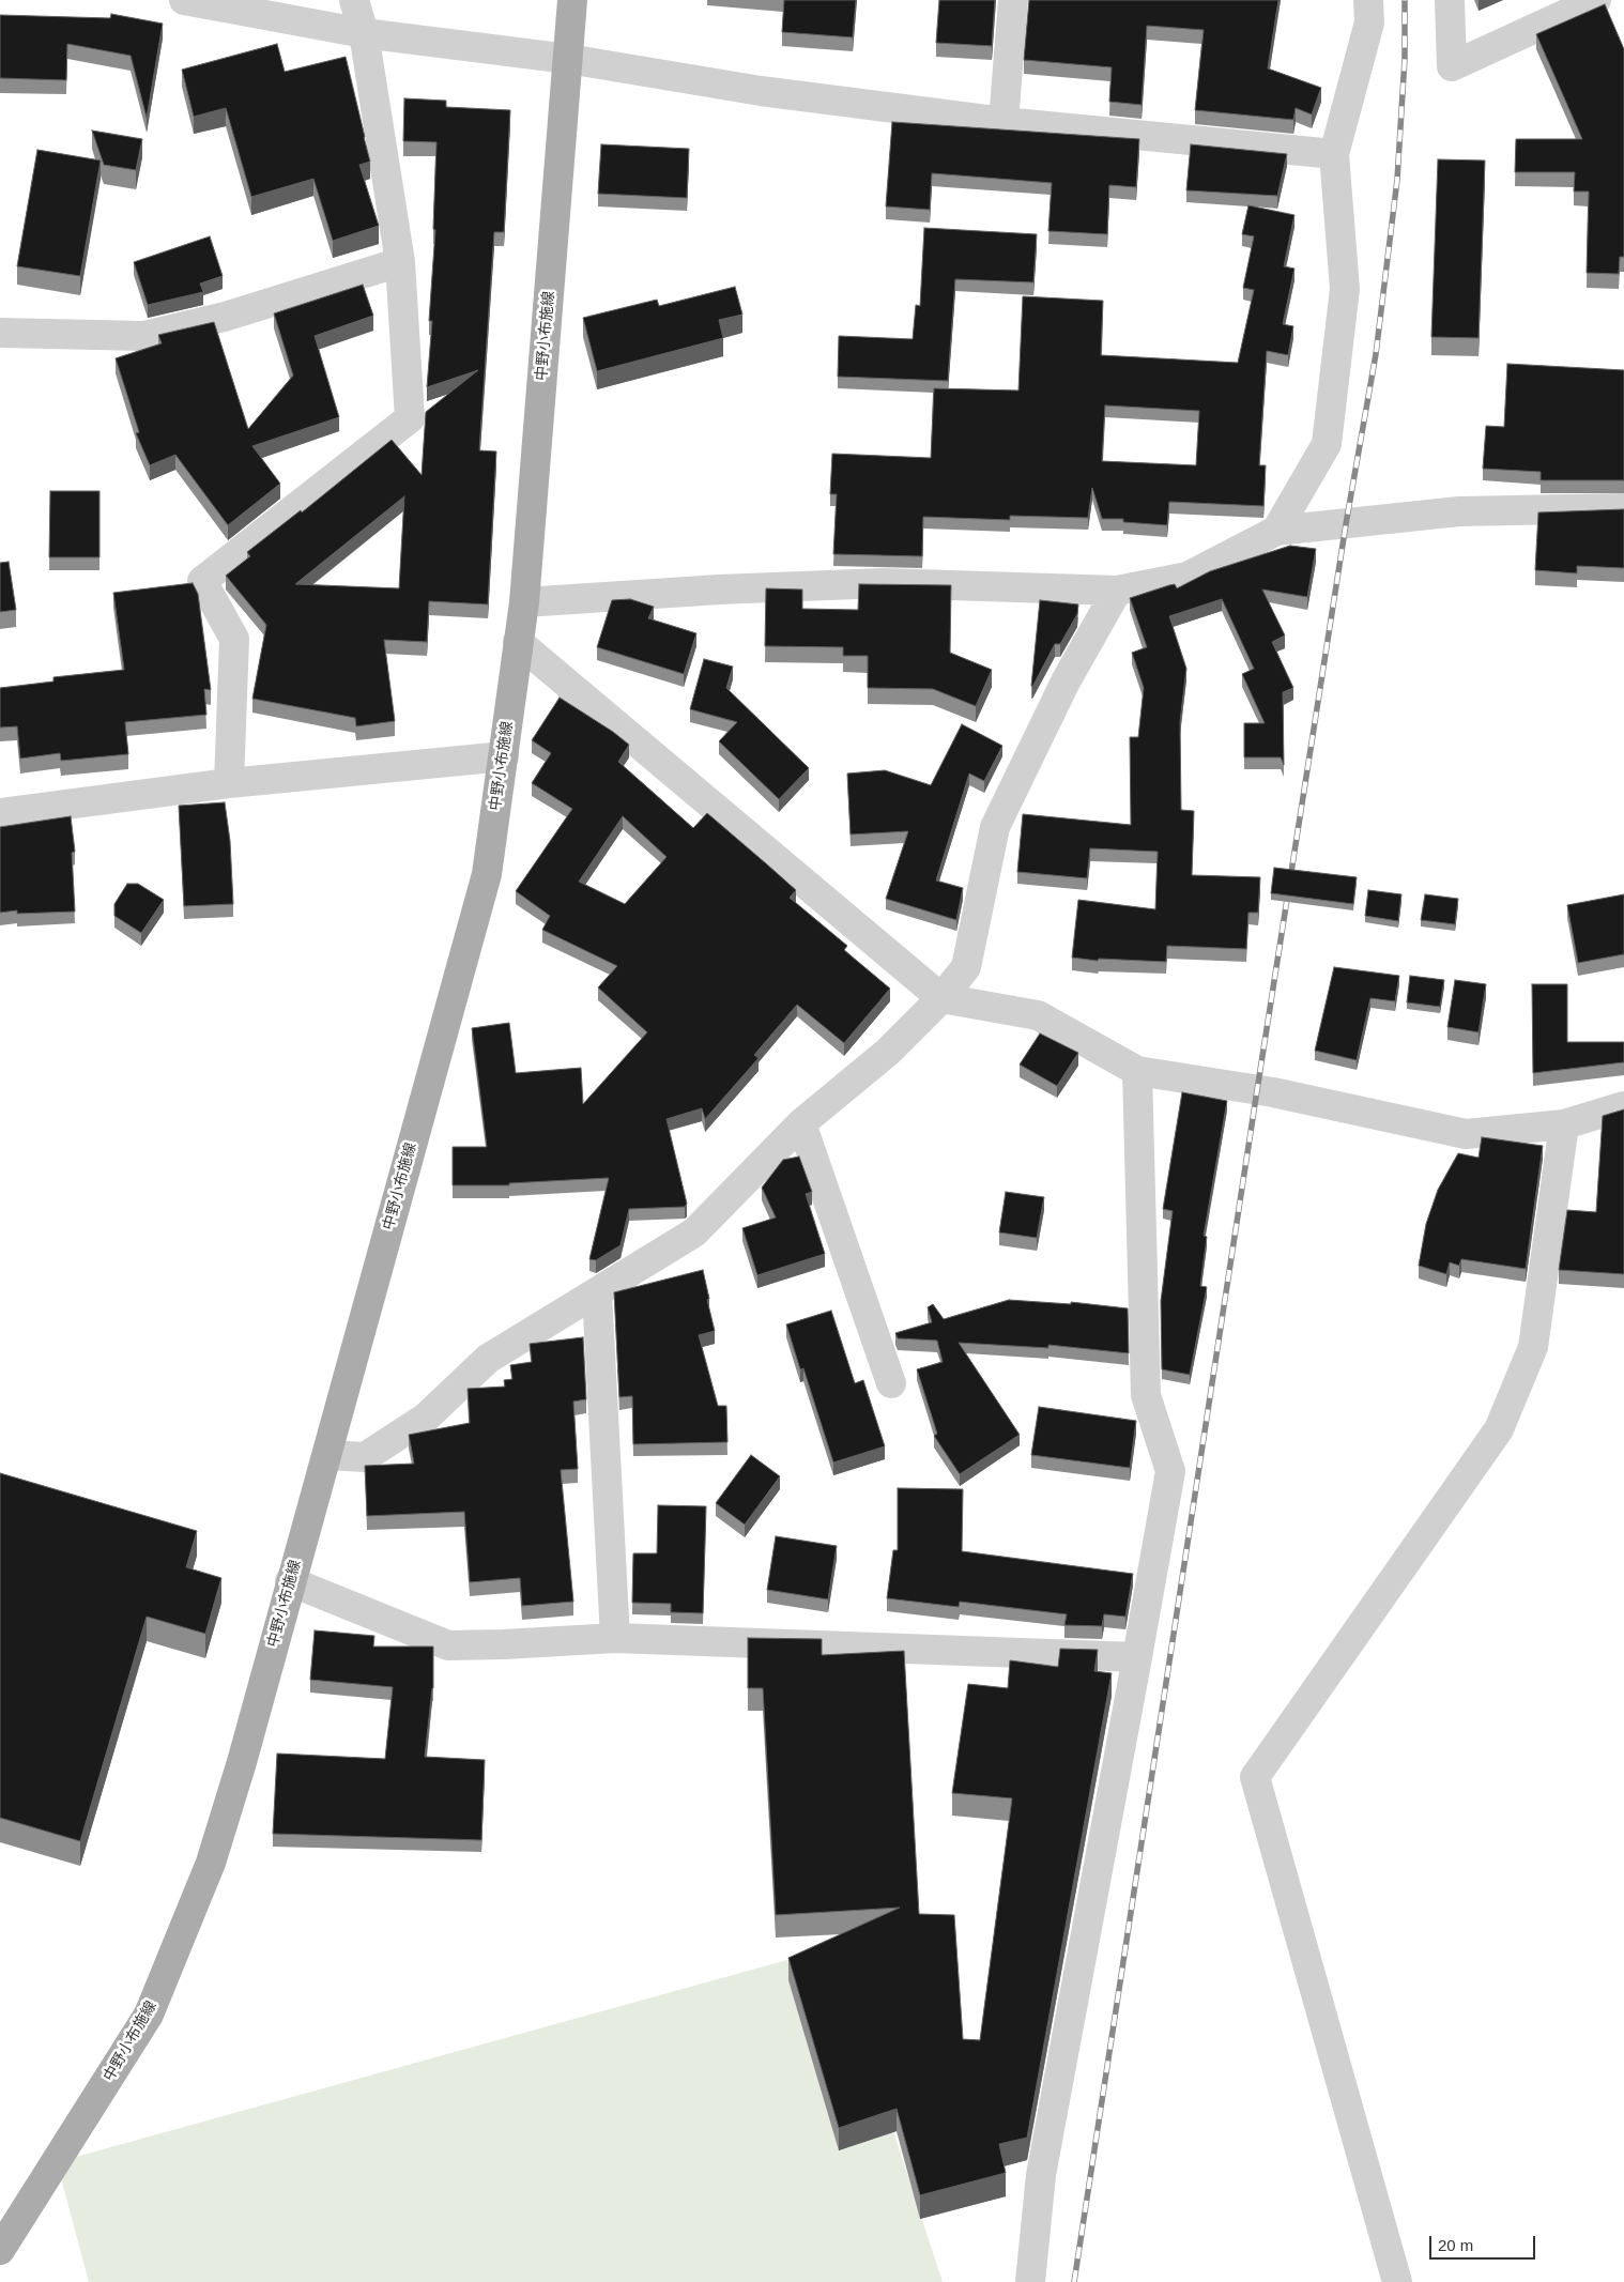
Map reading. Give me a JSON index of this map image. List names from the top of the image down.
{
  "streets": {
    "main road": ["中野小布施線"]
  },
  "scale_bar": "20 m"
}
